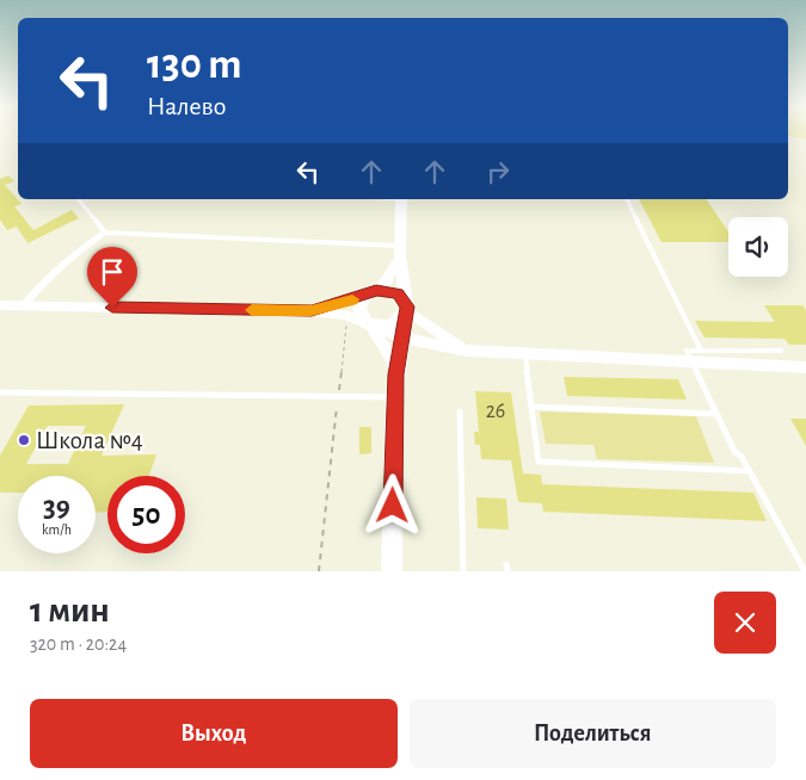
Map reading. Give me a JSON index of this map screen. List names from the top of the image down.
{
  "places": ["Школа №4"],
  "house_numbers": ["26"],
  "page": {
    "turn": ["130 m", "Налево"],
    "speed": "39 km/h",
    "limit": "50",
    "heading": ["1 мин", "320 m · 20:24"],
    "buttons": ["Выход", "Поделиться"]
  }
}
